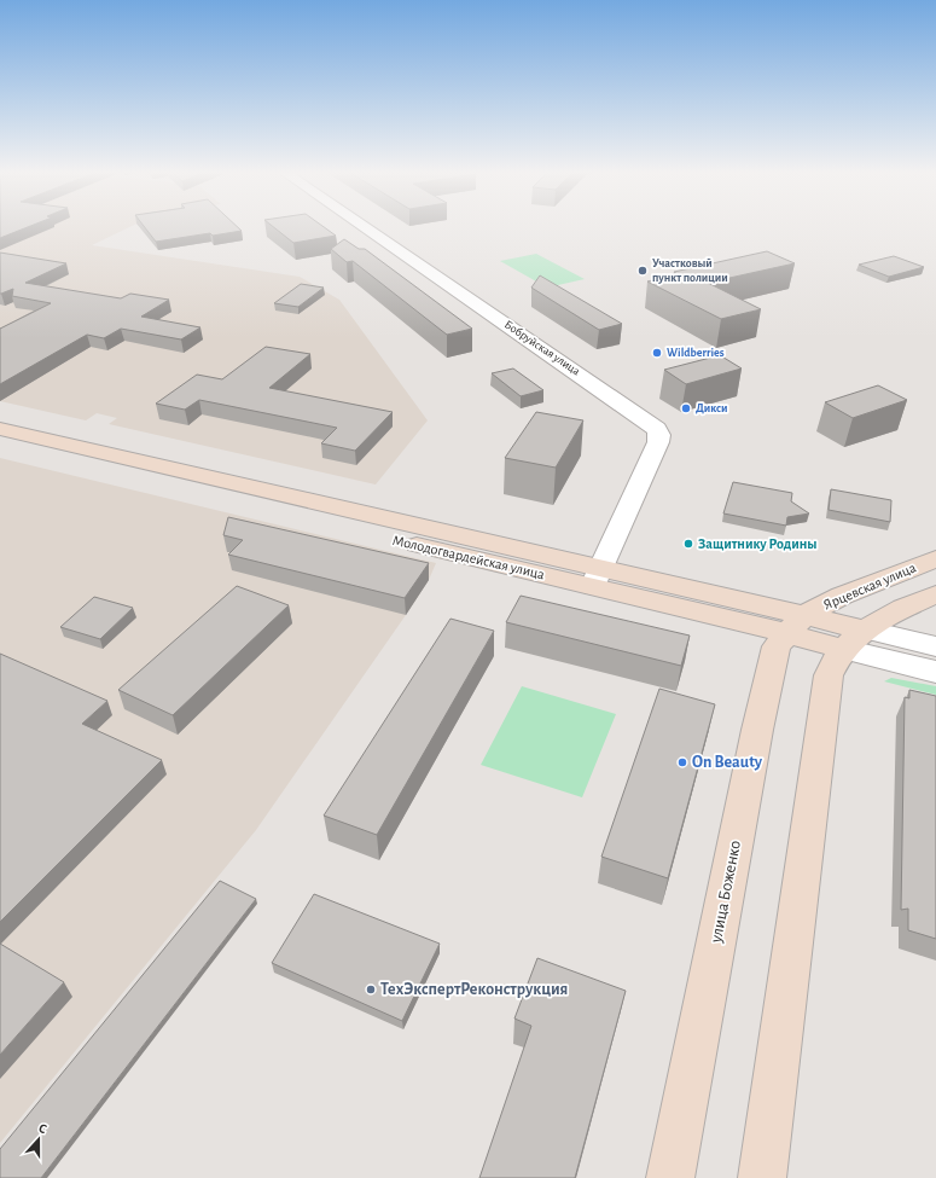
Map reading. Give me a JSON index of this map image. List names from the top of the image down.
{
  "streets": {
    "main road": ["Молодогвардейская улица", "Ярцевская улица", "улица Боженко"],
    "street": ["Бобруйская улица"]
  },
  "crossings": [
    ["Бобруйская улица", "Молодогвардейская улица"],
    ["Молодогвардейская улица", "Ярцевская улица"],
    ["Молодогвардейская улица", "улица Боженко"],
    ["Ярцевская улица", "улица Боженко"]
  ],
  "places": [
    "Участковый пункт полиции",
    "Wildberries",
    "Дикси",
    "Защитнику Родины",
    "On Beauty",
    "ТехЭкспертРеконструкция"
  ],
  "north": "top"
}
